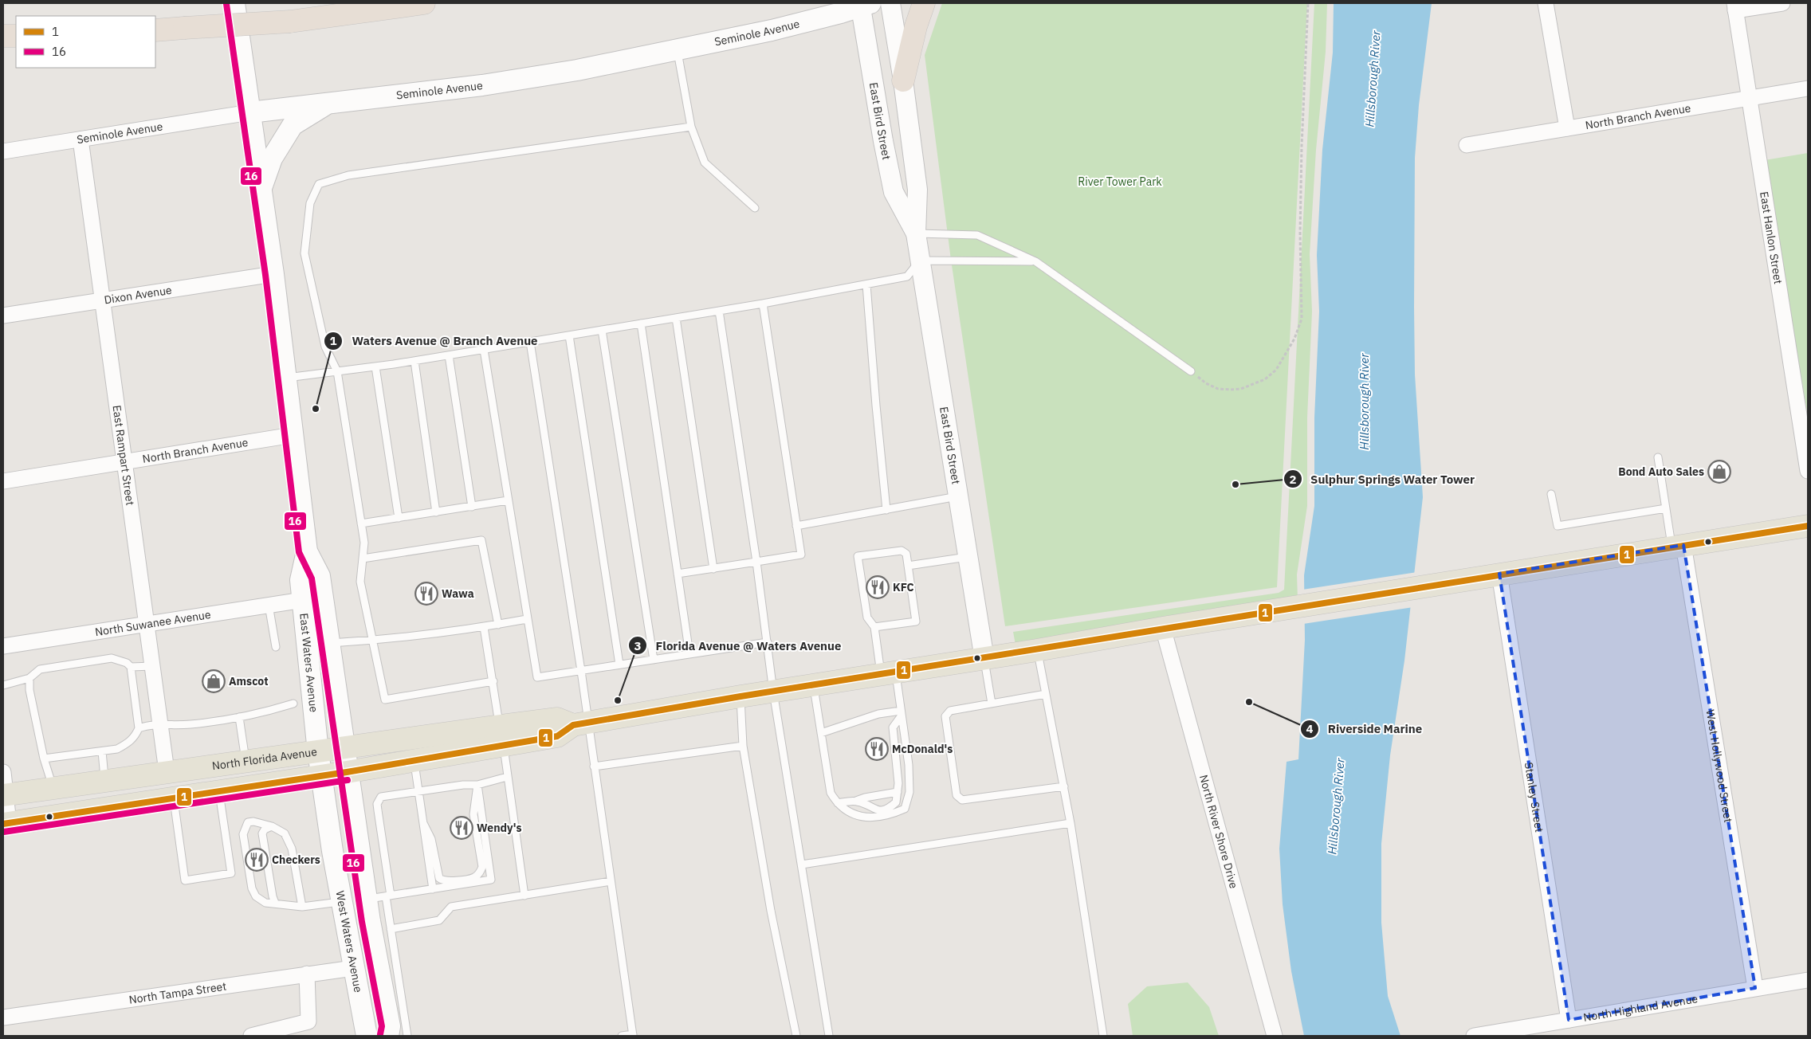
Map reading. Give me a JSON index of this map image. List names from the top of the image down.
{
  "streets": {
    "main road": [
      "Seminole Avenue",
      "East Waters Avenue",
      "North Florida Avenue",
      "West Waters Avenue"
    ],
    "street": [
      "North Branch Avenue",
      "East Bird Street",
      "East Hanlon Street",
      "Dixon Avenue",
      "East Rampart Street",
      "North Suwanee Avenue",
      "West Hollywood Street",
      "Stanley Street",
      "North River Shore Drive",
      "North Tampa Street",
      "North Highland Avenue"
    ]
  },
  "crossings": [
    ["Seminole Avenue", "East Bird Street"],
    ["Seminole Avenue", "East Rampart Street"],
    ["Seminole Avenue", "East Waters Avenue"],
    ["North Branch Avenue", "East Hanlon Street"],
    ["North Branch Avenue", "East Rampart Street"],
    ["North Branch Avenue", "East Waters Avenue"],
    ["East Bird Street", "North Florida Avenue"],
    ["Dixon Avenue", "East Rampart Street"],
    ["Dixon Avenue", "East Waters Avenue"],
    ["East Rampart Street", "North Suwanee Avenue"],
    ["East Rampart Street", "North Florida Avenue"],
    ["North Suwanee Avenue", "East Waters Avenue"],
    ["East Waters Avenue", "North Florida Avenue"],
    ["East Waters Avenue", "West Waters Avenue"],
    ["North Florida Avenue", "West Hollywood Street"],
    ["North Florida Avenue", "Stanley Street"],
    ["North Florida Avenue", "North River Shore Drive"],
    ["North Florida Avenue", "West Waters Avenue"],
    ["West Hollywood Street", "North Highland Avenue"],
    ["Stanley Street", "North Highland Avenue"],
    ["West Waters Avenue", "North Tampa Street"]
  ],
  "water": ["Hillsborough River"],
  "parks": ["River Tower Park"],
  "places": {
    "other": [
      "Waters Avenue @ Branch Avenue",
      "Sulphur Springs Water Tower",
      "Florida Avenue @ Waters Avenue",
      "Riverside Marine"
    ],
    "shop": ["Bond Auto Sales", "Amscot"],
    "restaurant": [
      "KFC",
      "Wawa",
      "McDonald's",
      "Wendy's",
      "Checkers"
    ]
  },
  "lines": ["transit line 16", "transit line 1"],
  "legend": ["1", "16"]
}
